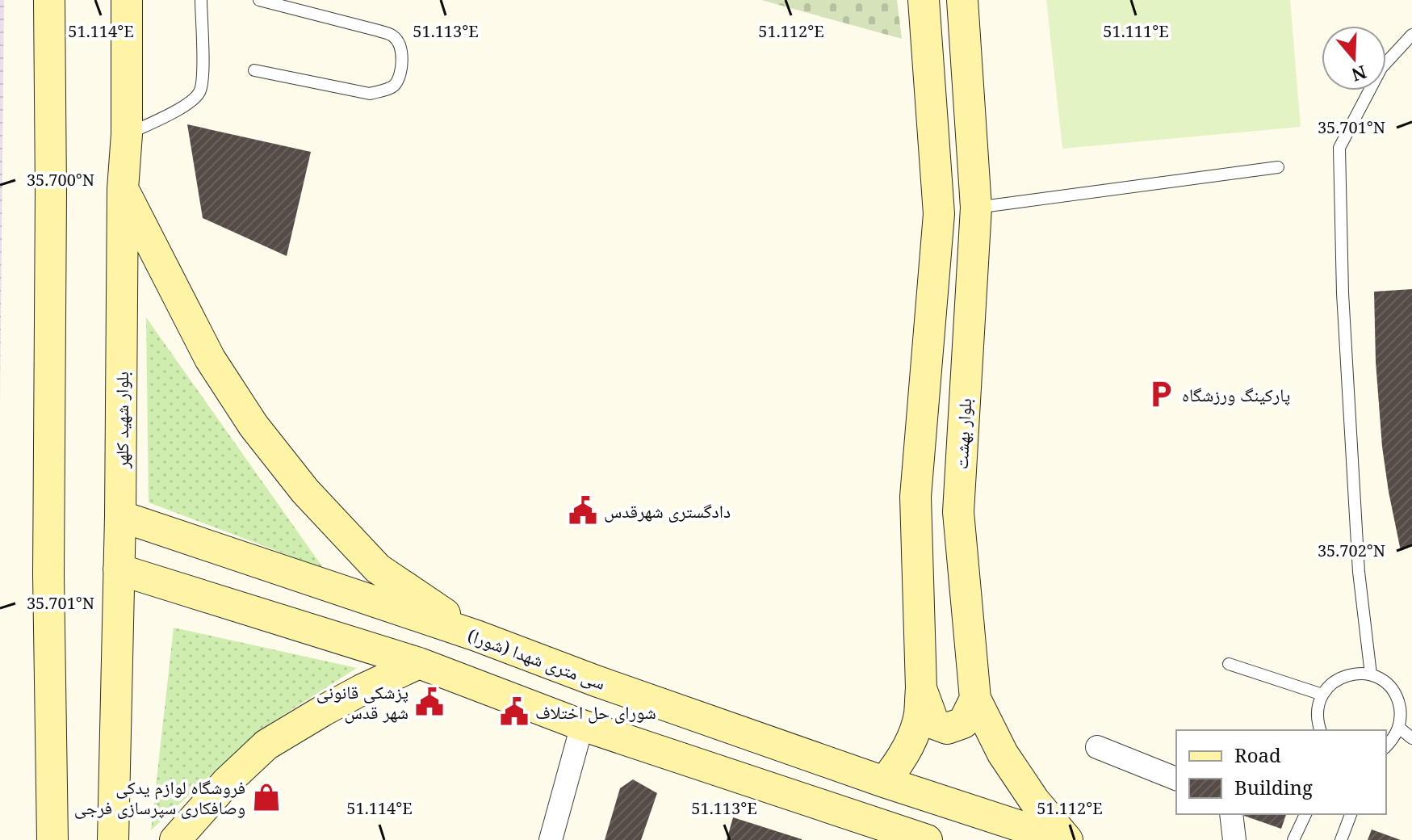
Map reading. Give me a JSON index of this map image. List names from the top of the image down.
{
  "streets": {
    "main road": ["بلوار شهید کلهر", "بلوار بهشت", "سی متری شهدا (شورا)"]
  },
  "crossings": [
    ["بلوار شهید کلهر", "سی متری شهدا (شورا)"]
  ],
  "places": {
    "parking": ["پارکینگ ورزشگاه"],
    "public building": ["دادگستری شهرقدس", "پزشکی قانونی شهر قدس", "شورای حل اختلاف"],
    "shop": ["فروشگاه لوازم یدکی وصافکاری سپرسازی فرجی"]
  },
  "legend": ["Road", "Building"],
  "north": "bottom",
  "coordinates": [
    "51.114°E",
    "51.113°E",
    "51.112°E",
    "51.111°E",
    "35.701°N",
    "35.700°N",
    "35.702°N"
  ]
}
